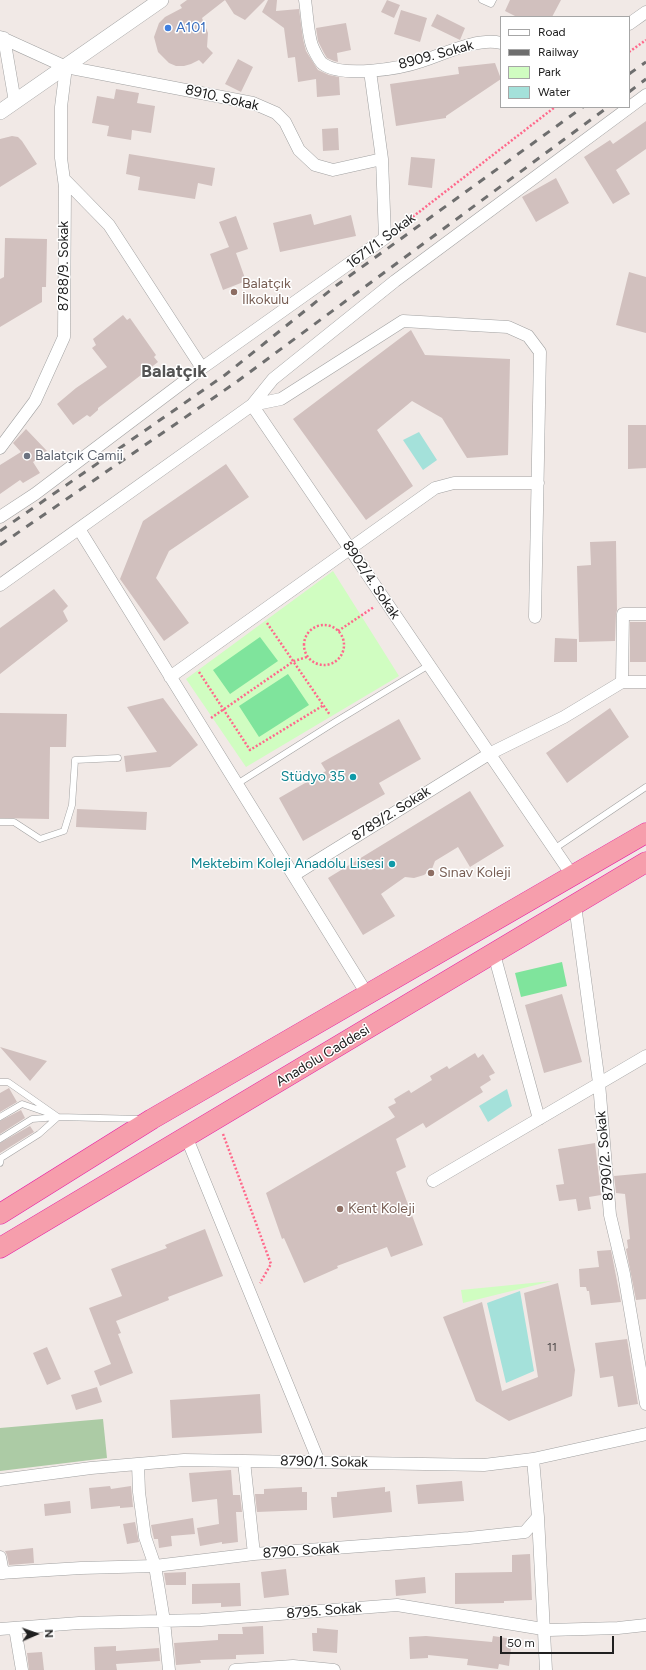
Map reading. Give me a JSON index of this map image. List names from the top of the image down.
{
  "streets": {
    "highway": ["Anadolu Caddesi"],
    "street": [
      "8909. Sokak",
      "8910. Sokak",
      "1671/1. Sokak",
      "8788/9. Sokak",
      "8902/4. Sokak",
      "8789/2. Sokak",
      "8790/2. Sokak",
      "8790/1. Sokak",
      "8790. Sokak",
      "8795. Sokak"
    ]
  },
  "crossings": [
    ["8910. Sokak", "8788/9. Sokak"],
    ["8902/4. Sokak", "8789/2. Sokak"],
    ["Anadolu Caddesi", "8790/2. Sokak"]
  ],
  "districts": ["Balatçık"],
  "places": [
    "A101",
    "Balatçık İlkokulu",
    "Balatçık Camii",
    "Stüdyo 35",
    "Mektebim Koleji Anadolu Lisesi",
    "Sınav Koleji",
    "Kent Koleji"
  ],
  "house_numbers": ["11"],
  "legend": [
    "Road",
    "Railway",
    "Park",
    "Water"
  ],
  "scale_bar": "50 m",
  "north": "right"
}
